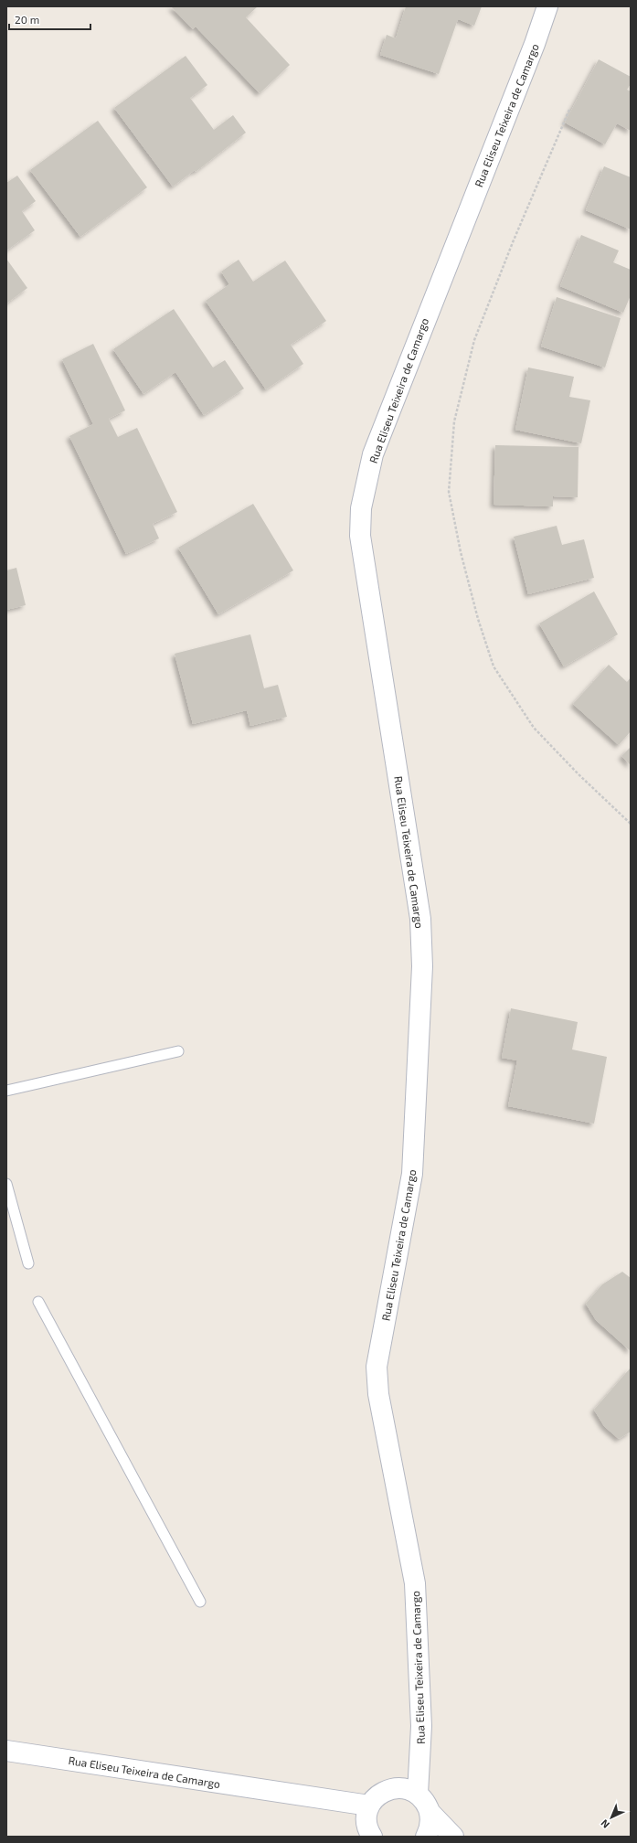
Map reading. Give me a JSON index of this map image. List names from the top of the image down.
{
  "streets": {
    "street": ["Rua Eliseu Teixeira de Camargo"]
  },
  "scale_bar": "20 m",
  "north": "bottom left"
}
